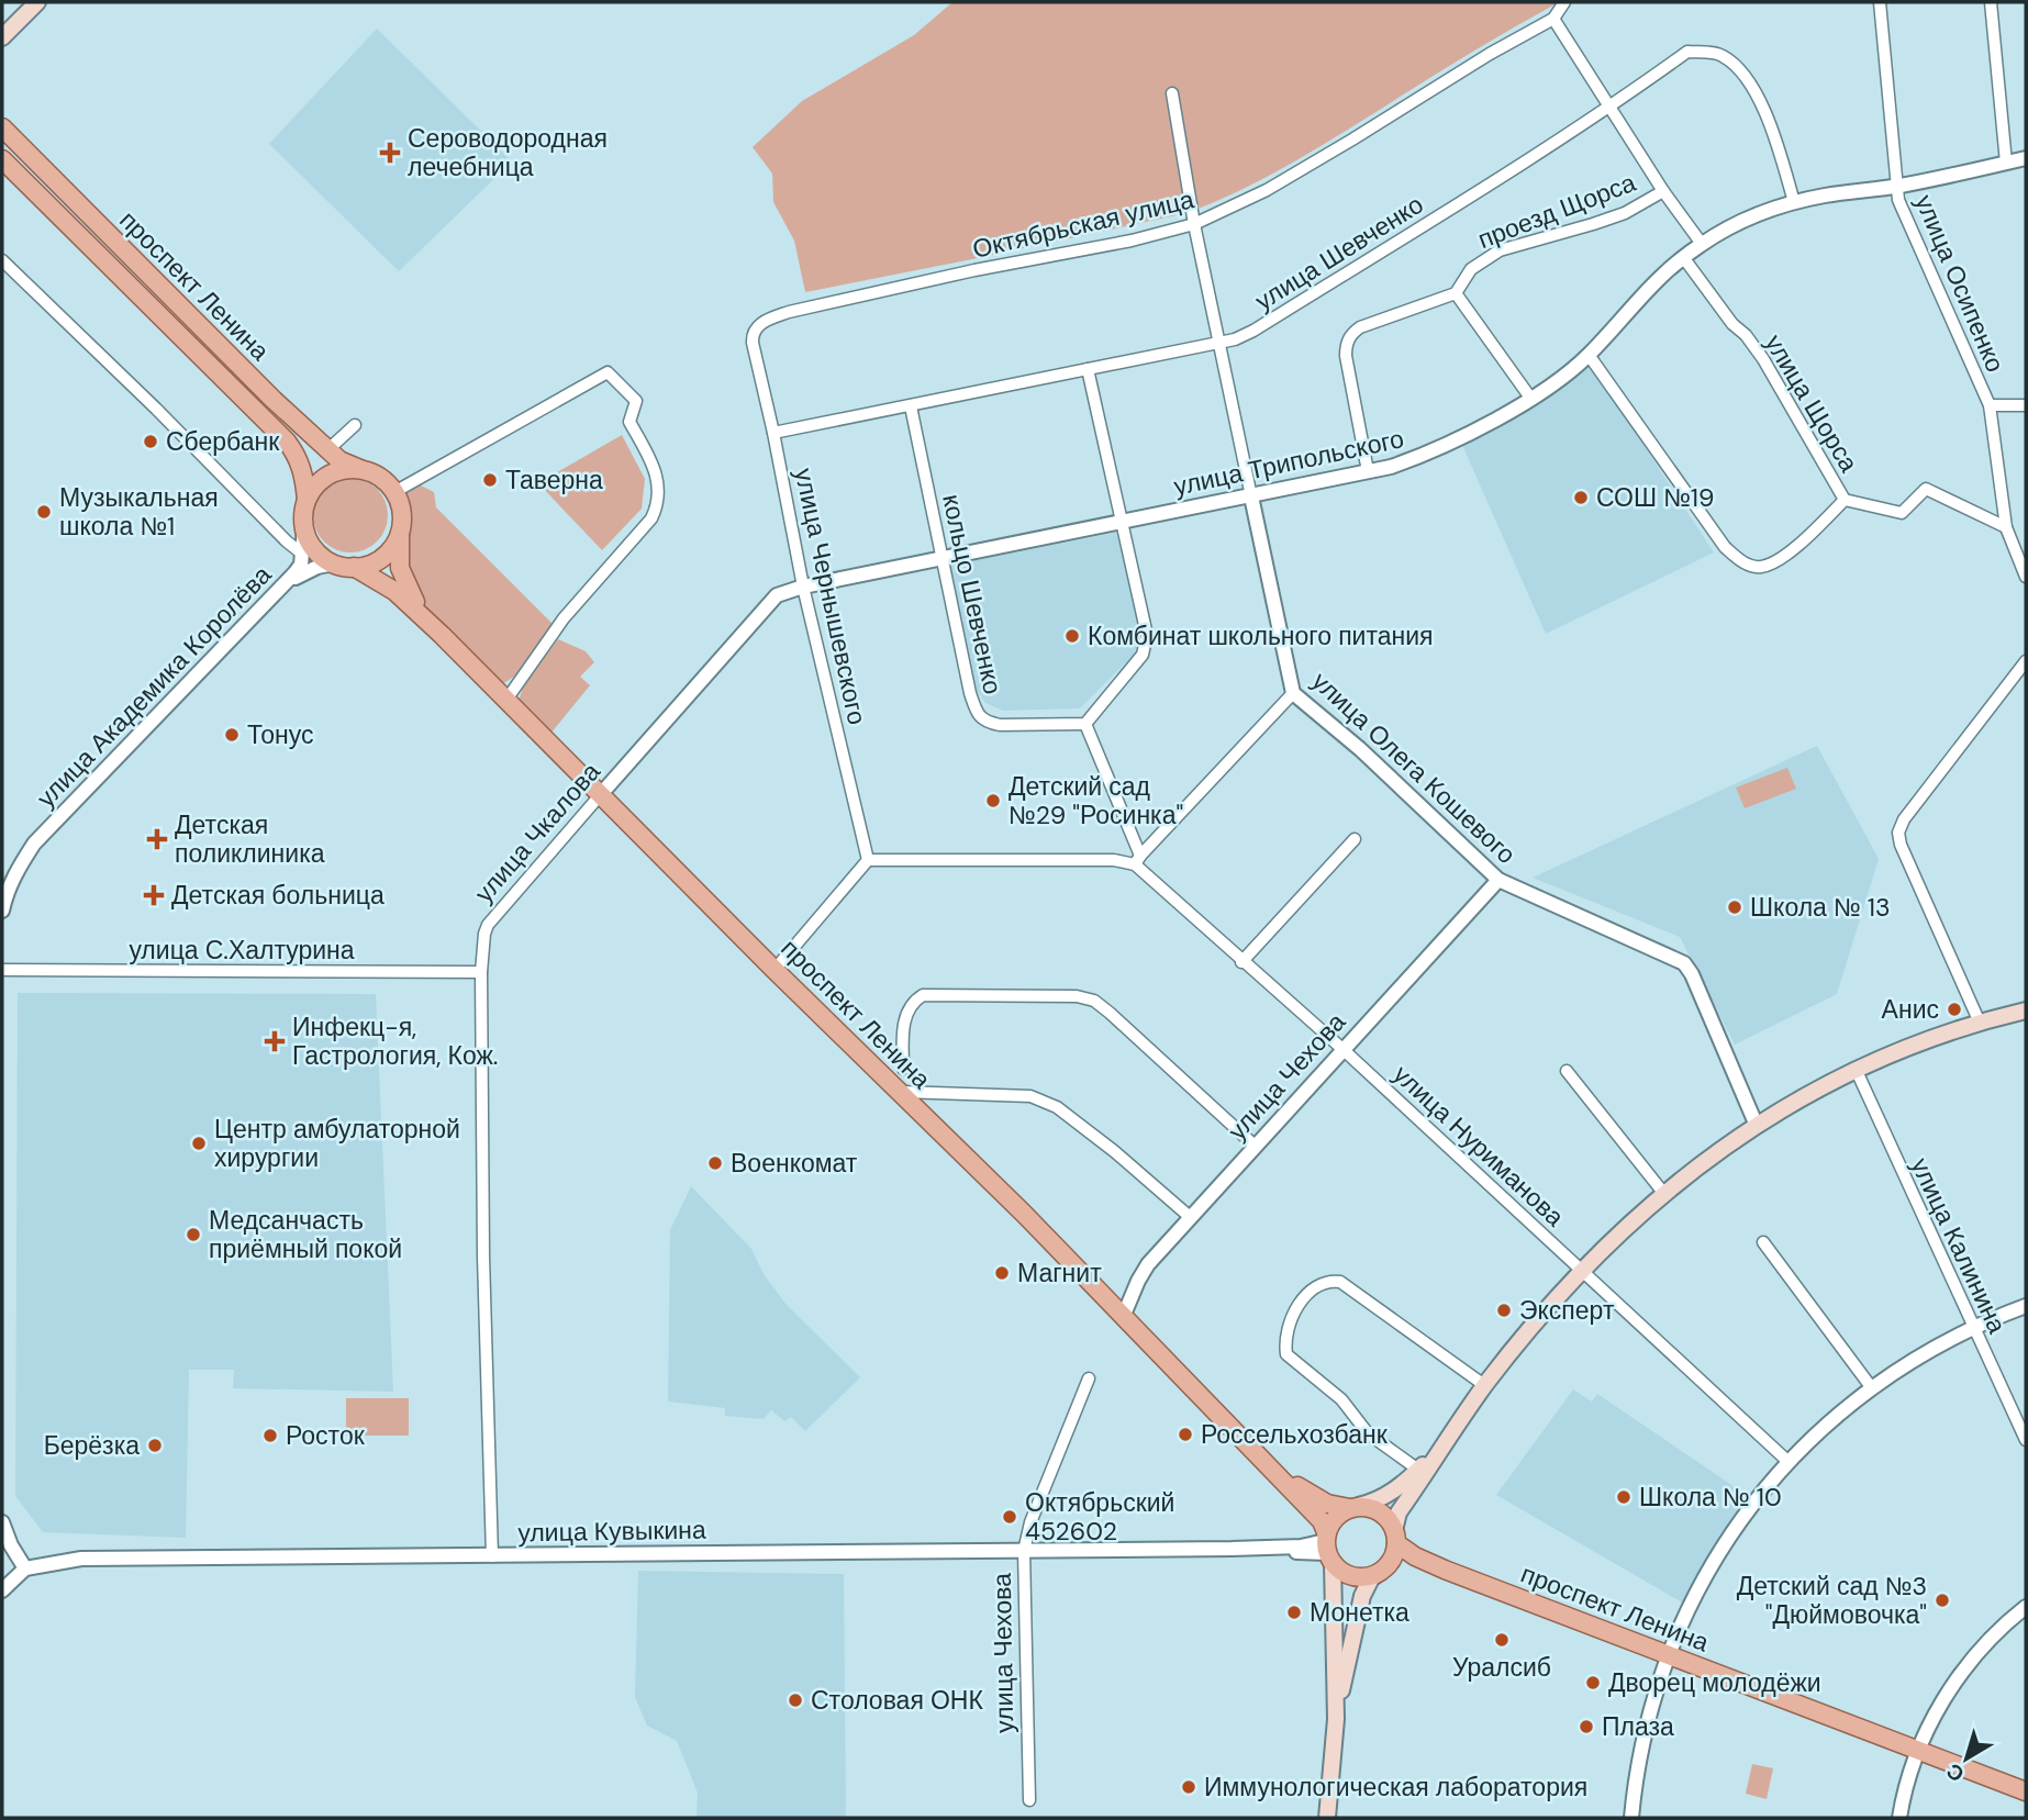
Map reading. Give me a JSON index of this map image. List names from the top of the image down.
{
  "streets": {
    "main road": ["проспект Ленина"],
    "street": [
      "проезд Щорса",
      "Октябрьская улица",
      "улица Шевченко",
      "улица Осипенко",
      "улица Щорса",
      "улица Трипольского",
      "кольцо Шевченко",
      "улица Чернышевского",
      "улица Академика Королёва",
      "улица Олега Кошевого",
      "улица Чкалова",
      "улица С.Халтурина",
      "улица Чехова",
      "улица Нуриманова",
      "улица Калинина",
      "улица Кувыкина"
    ]
  },
  "crossings": [
    ["Октябрьская улица", "улица Чернышевского"],
    ["Октябрьская улица", "улица Олега Кошевого"],
    ["улица Шевченко", "улица Трипольского"],
    ["улица Шевченко", "кольцо Шевченко"],
    ["улица Шевченко", "улица Чернышевского"],
    ["улица Шевченко", "улица Олега Кошевого"],
    ["улица Осипенко", "улица Трипольского"],
    ["проспект Ленина", "улица Академика Королёва"],
    ["проспект Ленина", "улица Чкалова"],
    ["проспект Ленина", "улица Чехова"],
    ["проспект Ленина", "улица Кувыкина"],
    ["улица Щорса", "улица Трипольского"],
    ["улица Трипольского", "кольцо Шевченко"],
    ["улица Трипольского", "улица Чернышевского"],
    ["улица Трипольского", "улица Олега Кошевого"],
    ["улица Трипольского", "улица Чкалова"],
    ["улица Чернышевского", "улица Чкалова"],
    ["улица Олега Кошевого", "улица Чехова"],
    ["улица Чкалова", "улица С.Халтурина"],
    ["улица Чкалова", "улица Кувыкина"],
    ["улица Чехова", "улица Нуриманова"],
    ["улица Чехова", "улица Кувыкина"]
  ],
  "places": {
    "health": [
      "Сероводородная лечебница",
      "Детская поликлиника",
      "Детская больница",
      "Инфекц-я, Гастрология, Кож."
    ],
    "other": [
      "Сбербанк",
      "Таверна",
      "СОШ №19",
      "Музыкальная школа №1",
      "Комбинат школьного питания",
      "Тонус",
      "Детский сад №29 \"Росинка\"",
      "Школа № 13",
      "Анис",
      "Центр амбулаторной хирургии",
      "Военкомат",
      "Медсанчасть приёмный покой",
      "Магнит",
      "Эксперт",
      "Россельхозбанк",
      "Росток",
      "Берёзка",
      "Школа № 10",
      "Октябрьский 452602",
      "Детский сад №3 \"Дюймовочка\"",
      "Монетка",
      "Уралсиб",
      "Дворец молодёжи",
      "Столовая ОНК",
      "Плаза",
      "Иммунологическая лаборатория"
    ]
  },
  "north": "bottom left"
}
